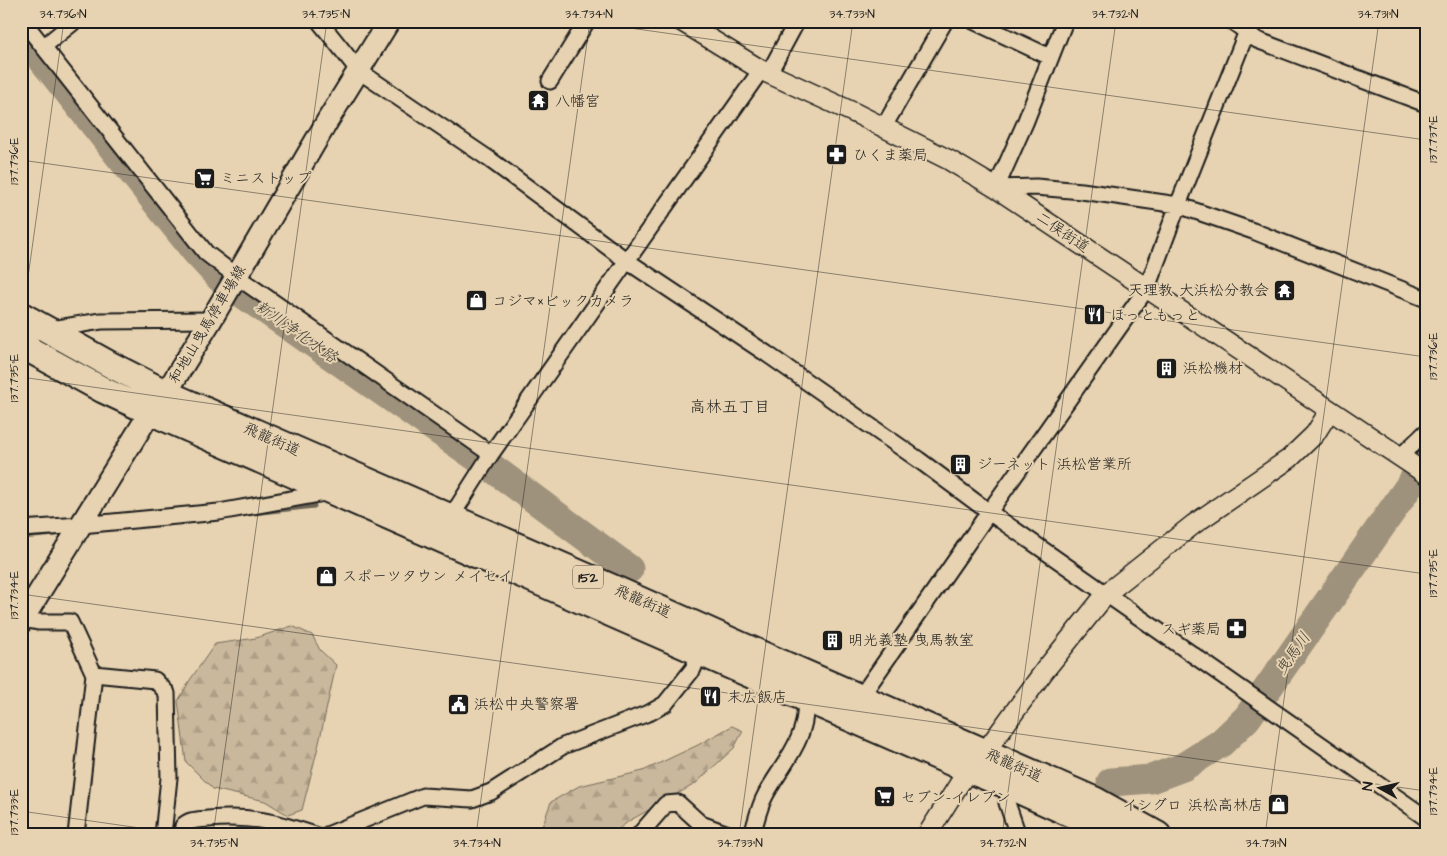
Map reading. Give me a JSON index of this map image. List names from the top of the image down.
{
  "streets": {
    "highway": ["飛龍街道", "152"],
    "main road": ["和地山曳馬停車場線"],
    "street": ["二俣街道"]
  },
  "crossings": [
    ["和地山曳馬停車場線", "飛龍街道"]
  ],
  "districts": ["高林五丁目"],
  "water": ["新川浄化水路", "曳馬川"],
  "places": {
    "temple": ["八幡宮", "天理教 大浜松分教会"],
    "pharmacy": ["ひくま薬局", "スギ薬局"],
    "supermarket": ["ミニストップ", "セブン-イレブン"],
    "shop": ["コジマ×ビックカメラ", "スポーツタウン メイセイ", "イシグロ 浜松高林店"],
    "restaurant": ["ほっともっと", "末広飯店"],
    "building": ["浜松機材", "ジーネット 浜松営業所", "明光義塾 曳馬教室"],
    "public building": ["浜松中央警察署"]
  },
  "north": "left",
  "coordinates": [
    "34.736°N",
    "34.735°N",
    "34.734°N",
    "34.733°N",
    "34.732°N",
    "34.731°N",
    "137.737°E",
    "137.736°E",
    "137.735°E",
    "137.734°E",
    "137.733°E"
  ]
}
